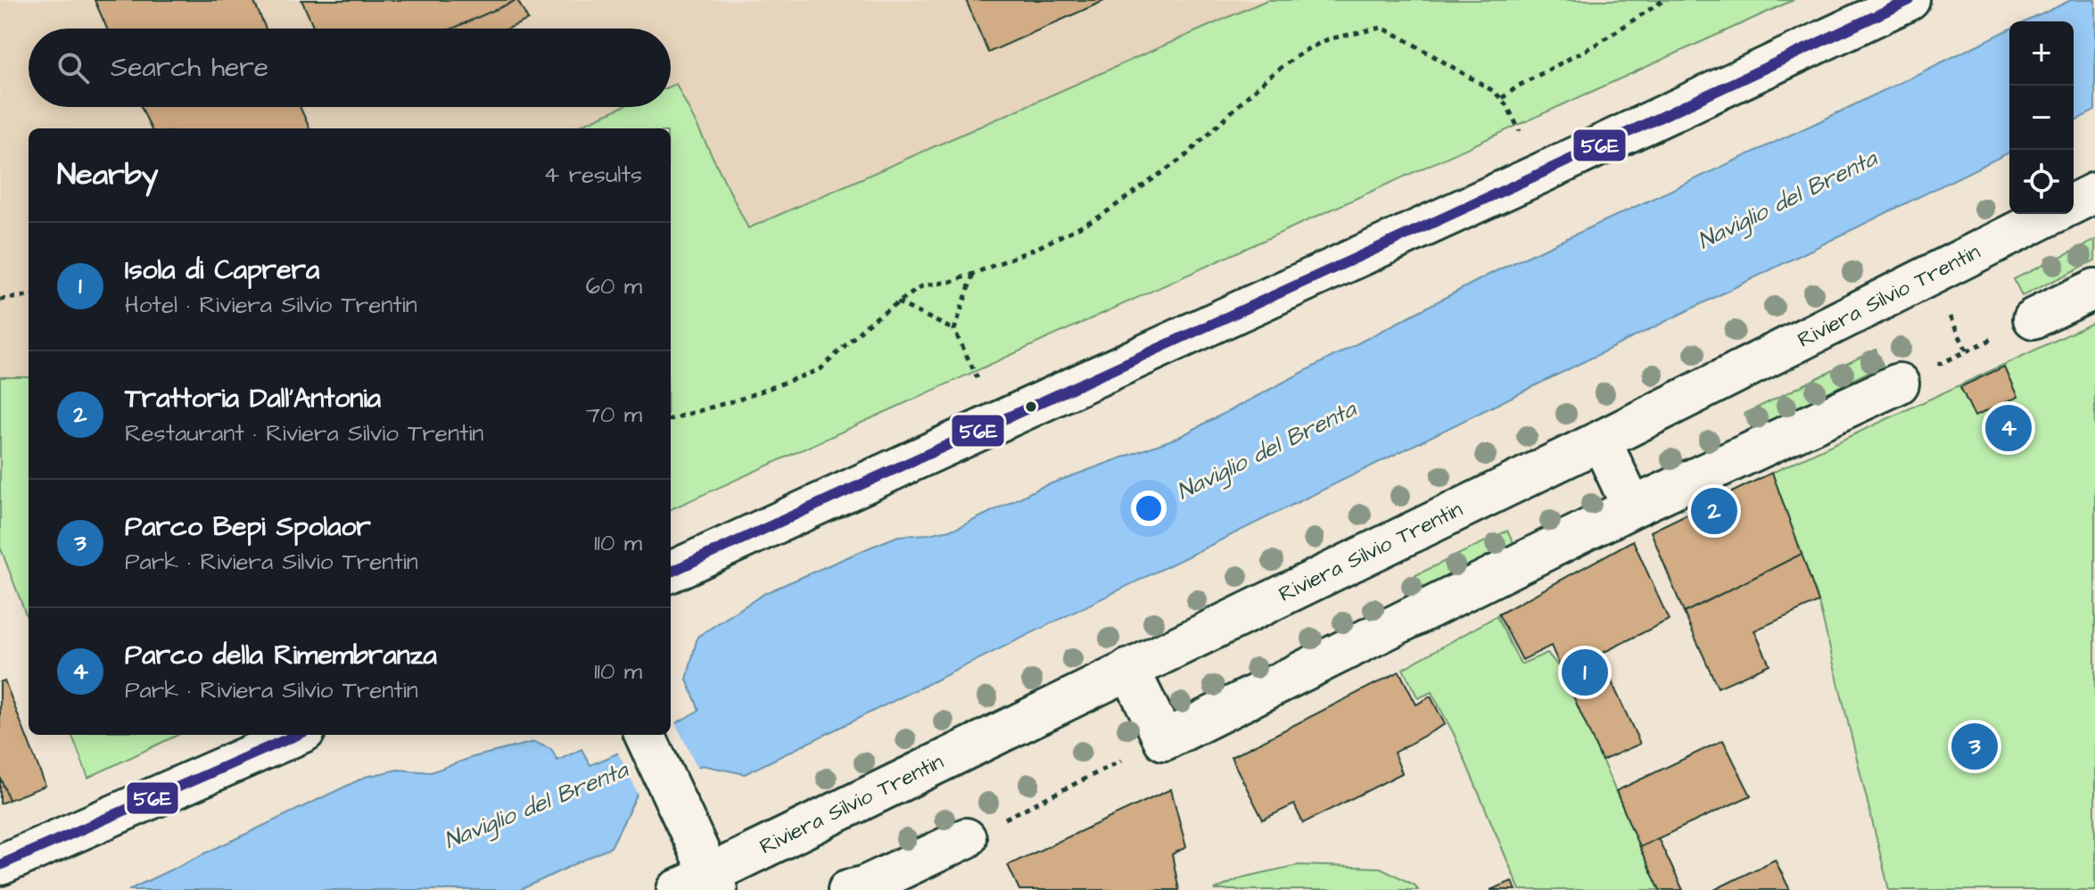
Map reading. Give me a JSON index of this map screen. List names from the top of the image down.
{
  "streets": {
    "street": ["Riviera Silvio Trentin"]
  },
  "water": ["Naviglio del Brenta"],
  "lines": ["transit line 56E"],
  "page": {
    "map_buttons": ["+", "−"],
    "search": "Search here",
    "heading": ["Nearby", "4 results"],
    "list": [
      {
        "mark": "1",
        "name": "Isola di Caprera",
        "note": "Hotel · Riviera Silvio Trentin",
        "value": "60 m"
      },
      {
        "mark": "2",
        "name": "Trattoria Dall'Antonia",
        "note": "Restaurant · Riviera Silvio Trentin",
        "value": "70 m"
      },
      {
        "mark": "3",
        "name": "Parco Bepi Spolaor",
        "note": "Park · Riviera Silvio Trentin",
        "value": "110 m"
      },
      {
        "mark": "4",
        "name": "Parco della Rimembranza",
        "note": "Park · Riviera Silvio Trentin",
        "value": "110 m"
      }
    ],
    "pins": [
      "4",
      "2",
      "1",
      "3"
    ]
  }
}
